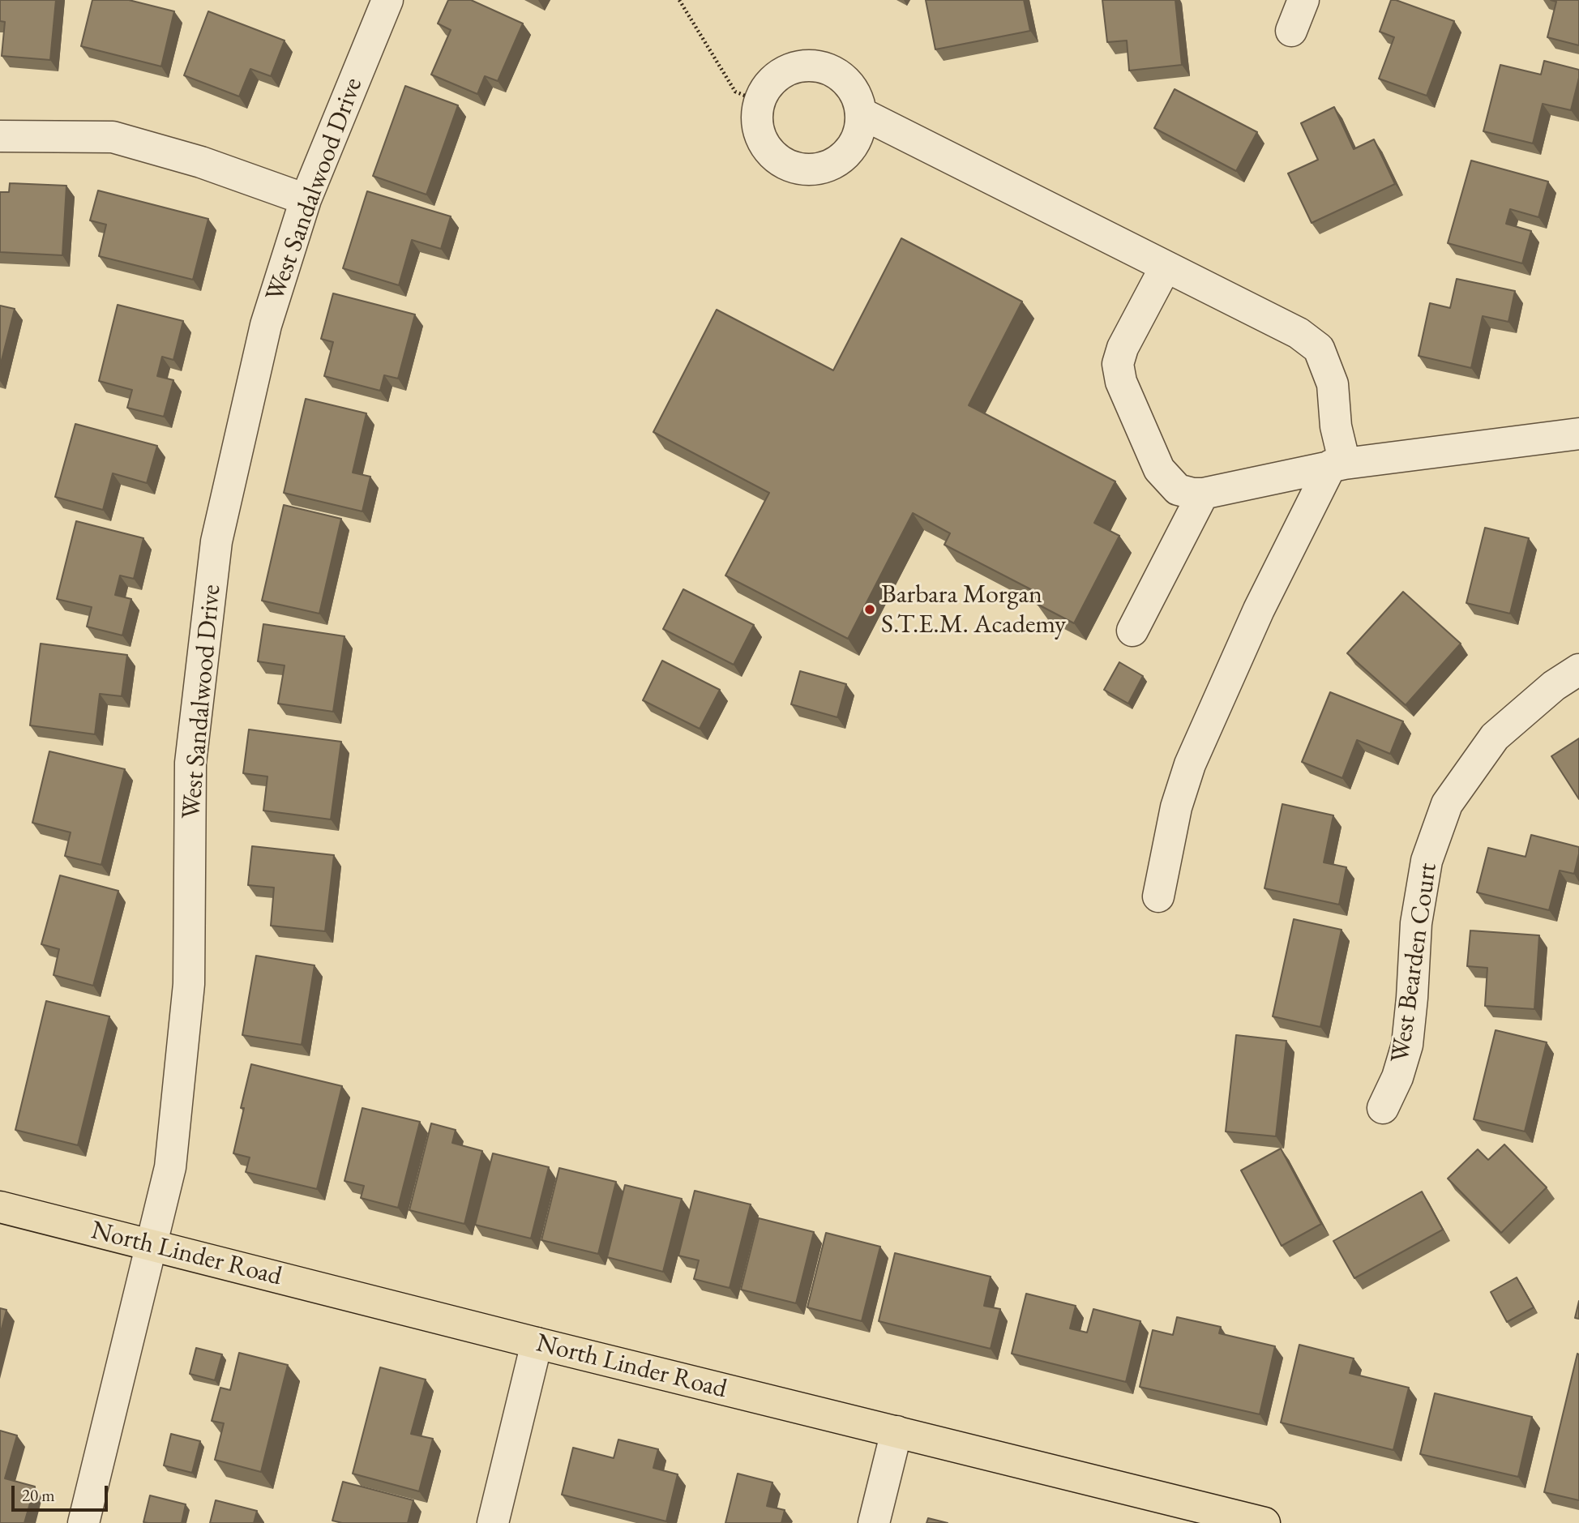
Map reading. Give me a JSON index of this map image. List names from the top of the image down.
{
  "streets": {
    "main road": ["North Linder Road"],
    "street": ["West Sandalwood Drive", "West Bearden Court"]
  },
  "crossings": [
    ["West Sandalwood Drive", "North Linder Road"]
  ],
  "places": ["Barbara Morgan S.T.E.M. Academy"],
  "scale_bar": "20 m"
}
